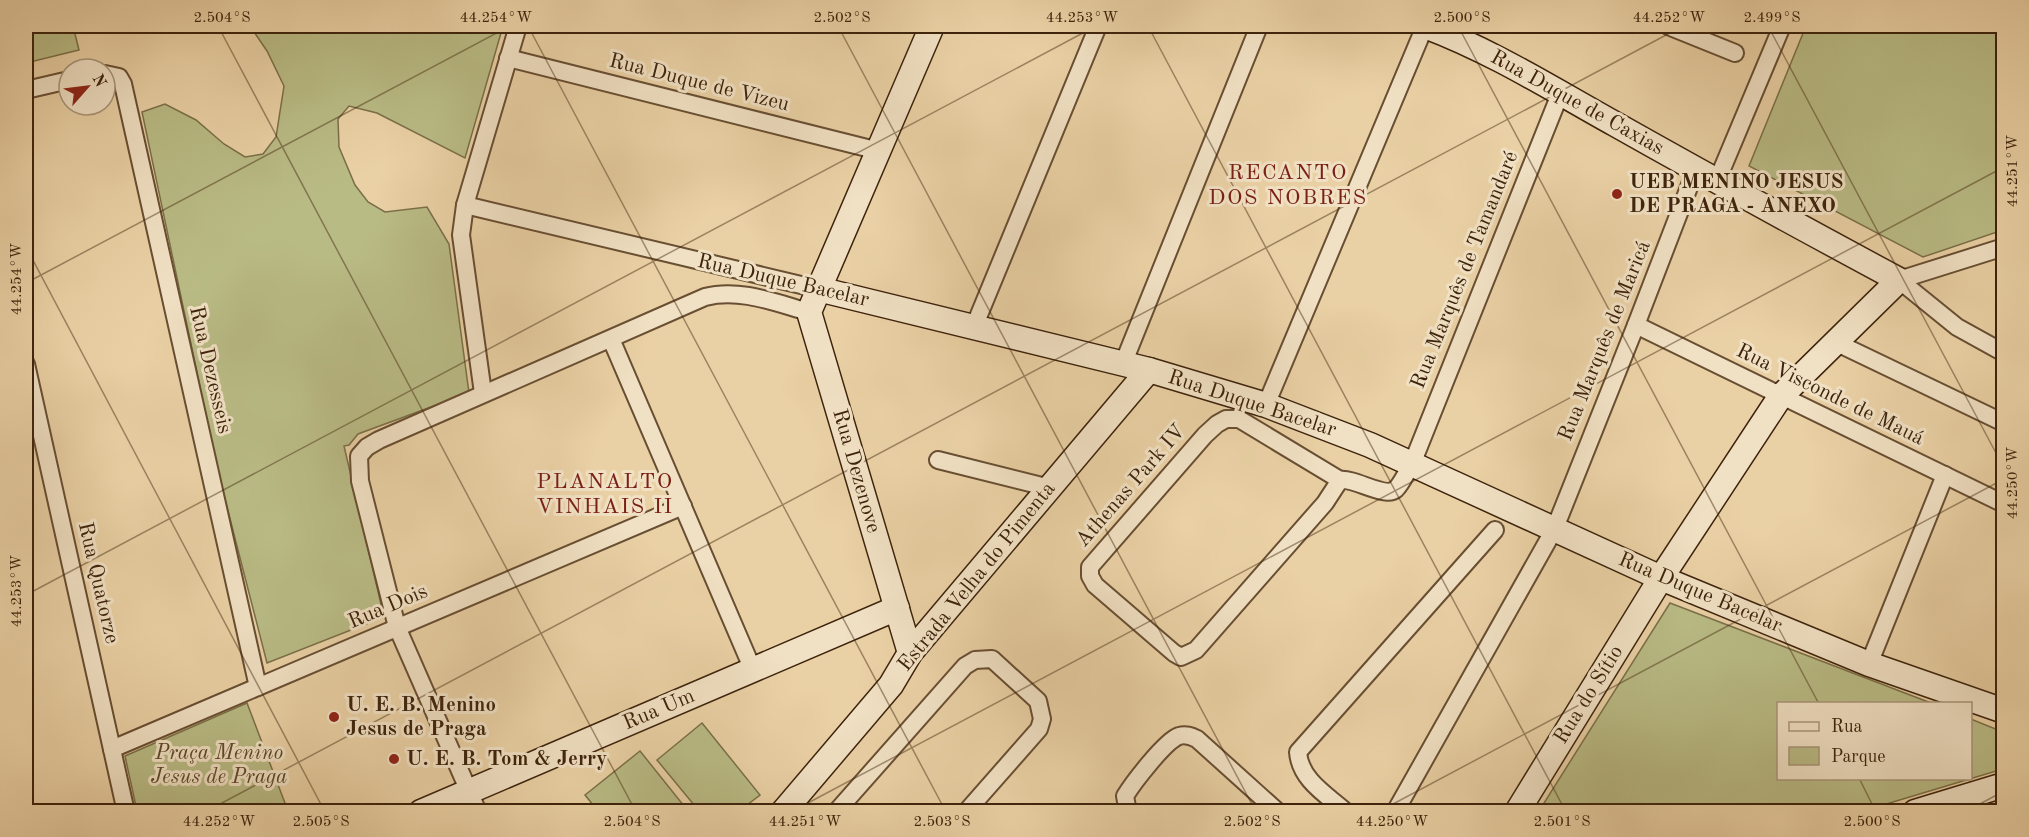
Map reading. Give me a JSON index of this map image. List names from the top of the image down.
{
  "streets": {
    "main road": [
      "Rua Duque de Caxias",
      "Rua Duque Bacelar",
      "Rua Dezenove",
      "Estrada Velha do Pimenta",
      "Rua do Sítio",
      "Rua Um"
    ],
    "street": [
      "Rua Duque de Vizeu",
      "Rua Marquês de Tamandaré",
      "Rua Marquês de Maricá",
      "Rua Dezesseis",
      "Rua Visconde de Mauá",
      "Athenas Park IV",
      "Rua Quatorze",
      "Rua Dois"
    ]
  },
  "crossings": [
    ["Rua Duque de Caxias", "Rua Marquês de Tamandaré"],
    ["Rua Duque de Caxias", "Rua Marquês de Maricá"],
    ["Rua Duque de Caxias", "Rua do Sítio"],
    ["Rua Marquês de Tamandaré", "Rua Duque Bacelar"],
    ["Rua Marquês de Tamandaré", "Athenas Park IV"],
    ["Rua Duque Bacelar", "Rua Marquês de Maricá"],
    ["Rua Duque Bacelar", "Athenas Park IV"],
    ["Rua Duque Bacelar", "Estrada Velha do Pimenta"],
    ["Rua Duque Bacelar", "Rua do Sítio"],
    ["Rua Marquês de Maricá", "Rua Visconde de Mauá"],
    ["Rua Dezesseis", "Rua Dois"],
    ["Rua Visconde de Mauá", "Rua do Sítio"],
    ["Rua Dezenove", "Estrada Velha do Pimenta"],
    ["Rua Dezenove", "Rua Um"],
    ["Rua Quatorze", "Rua Dois"]
  ],
  "districts": ["RECANTO DOS NOBRES", "PLANALTO VINHAIS II"],
  "parks": ["Praça Menino Jesus de Praga"],
  "places": ["UEB MENINO JESUS DE PRAGA - ANEXO", "U. E. B. Menino Jesus de Praga", "U. E. B. Tom & Jerry"],
  "legend": ["Rua", "Parque"],
  "north": "top right",
  "coordinates": [
    "2.504°S",
    "44.254°W",
    "2.502°S",
    "44.253°W",
    "2.500°S",
    "44.252°W",
    "2.499°S",
    "44.251°W",
    "44.250°W",
    "2.505°S",
    "2.503°S",
    "2.501°S"
  ]
}
